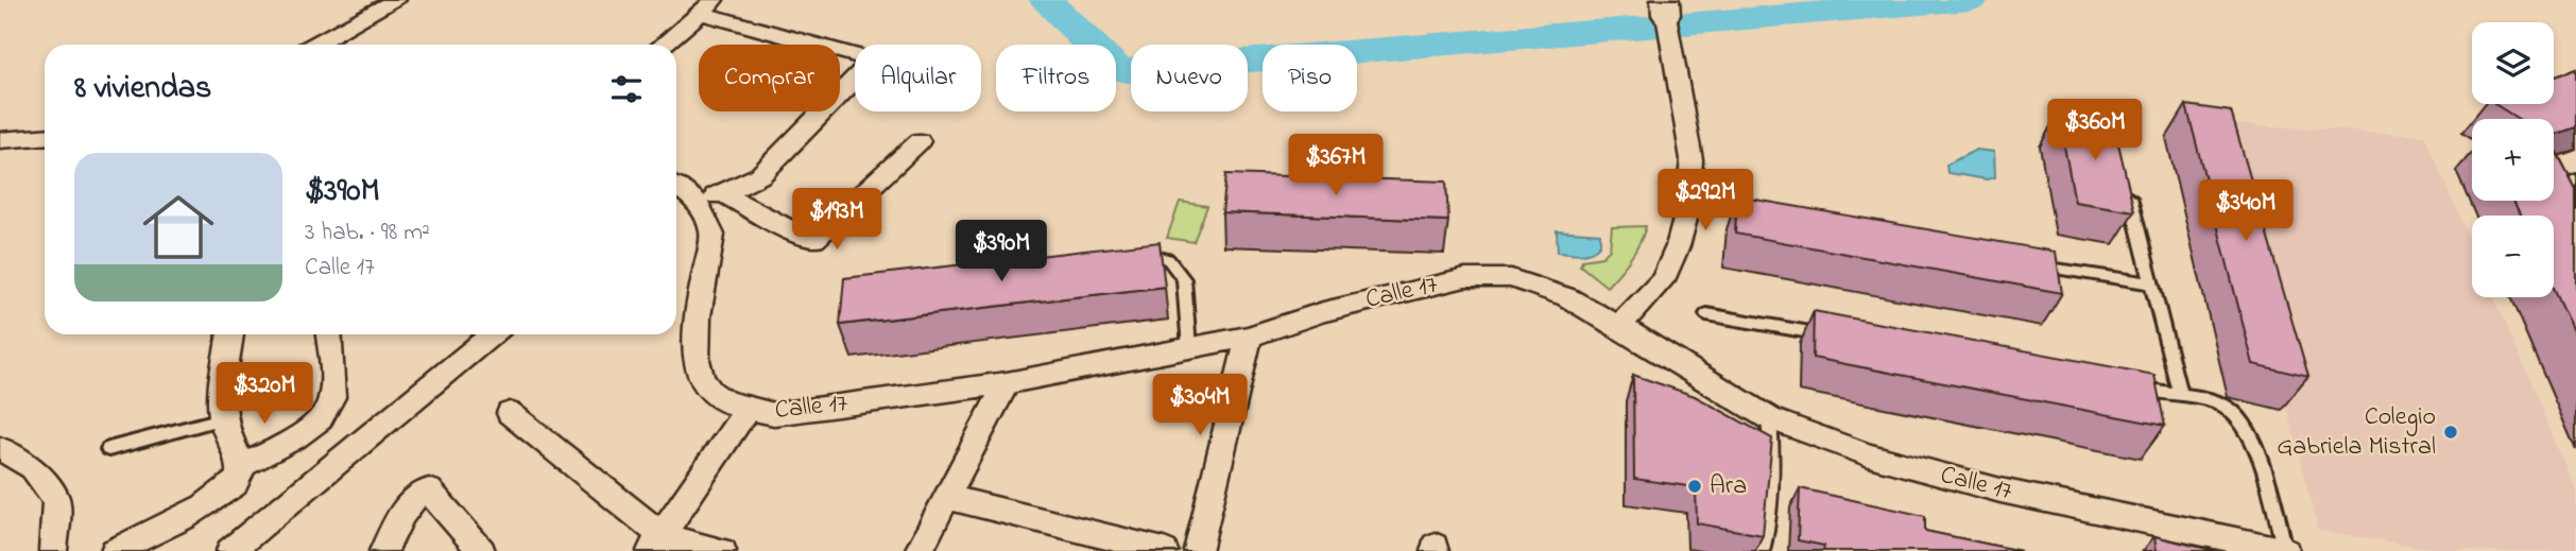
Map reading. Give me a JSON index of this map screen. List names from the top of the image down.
{
  "streets": {
    "street": ["Calle 17"]
  },
  "places": ["Colegio Gabriela Mistral", "Ara"],
  "page": {
    "map_buttons": ["+", "−"],
    "chip": [
      "Comprar",
      "Alquilar",
      "Filtros",
      "Nuevo",
      "Piso"
    ],
    "heading": "8 viviendas",
    "price": [
      "$360M",
      "$367M",
      "$292M",
      "$340M",
      "$193M",
      "$390M",
      "$320M",
      "$304M"
    ],
    "list": [
      {
        "name": "$390M",
        "note": "3 hab. · 98 m² · Calle 17"
      }
    ]
  }
}
